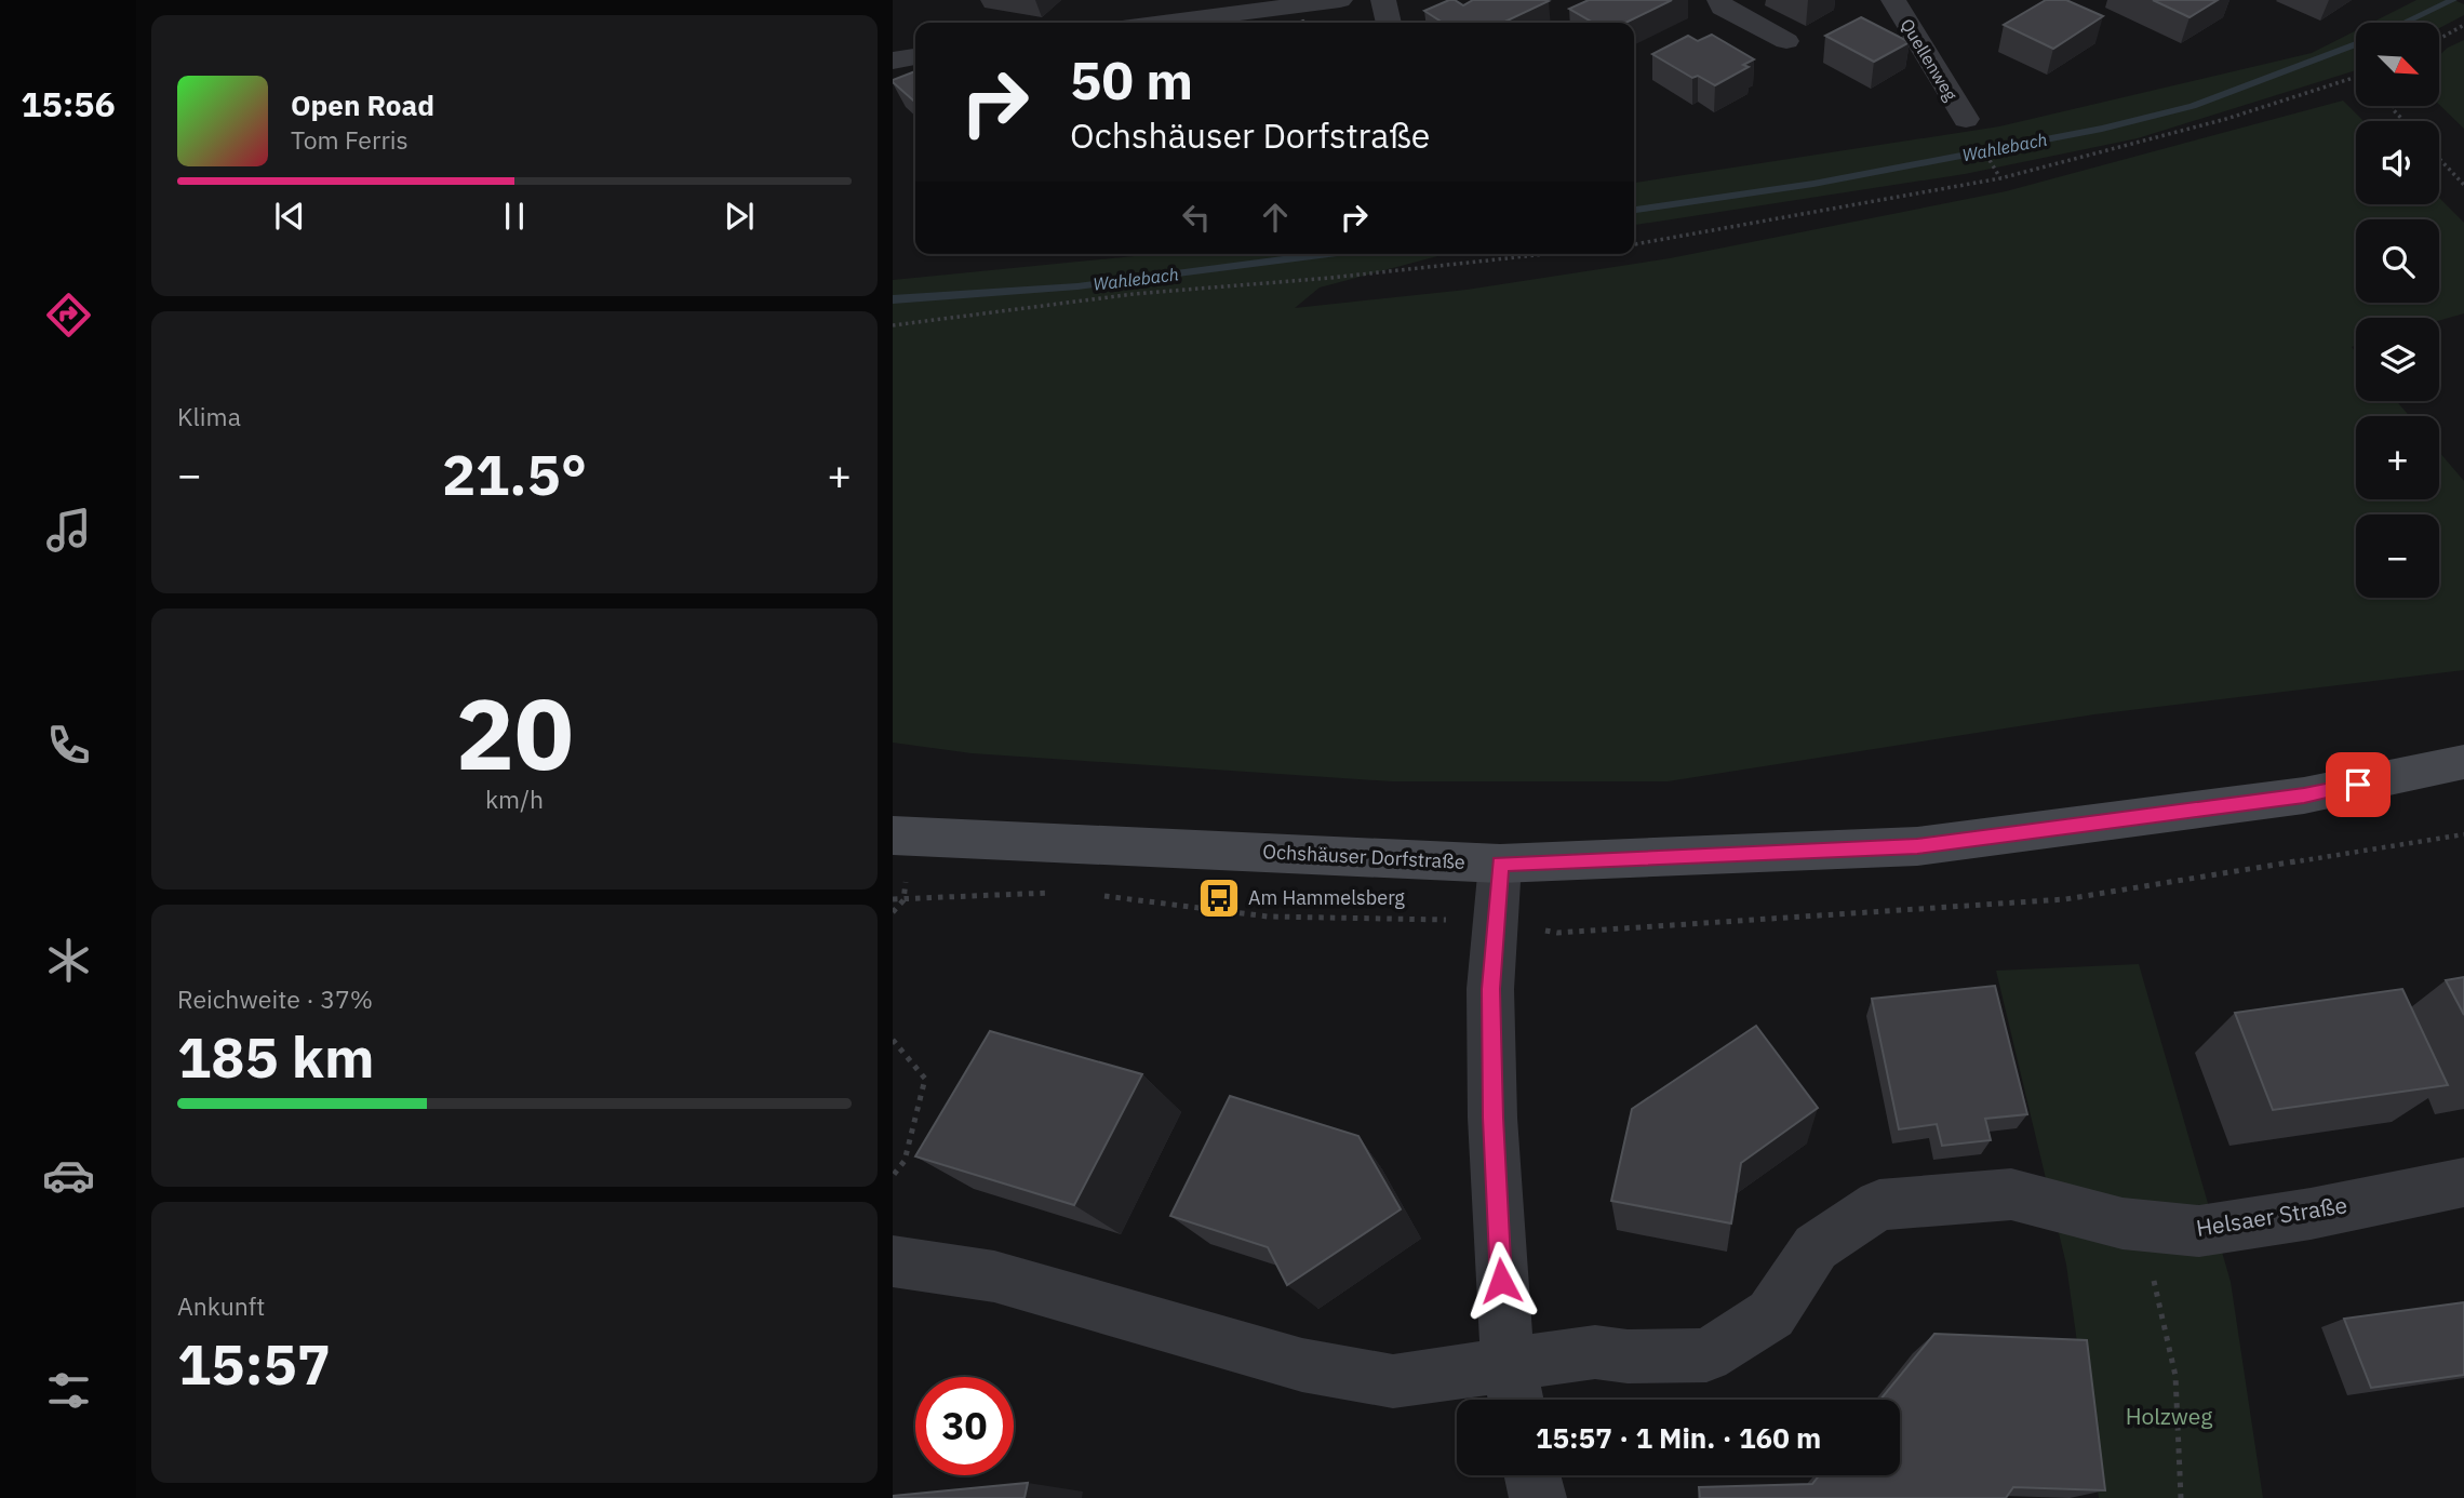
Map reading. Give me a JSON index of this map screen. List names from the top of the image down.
{
  "streets": {
    "main road": ["Ochshäuser Dorfstraße"],
    "street": ["Quellenweg", "Helsaer Straße"]
  },
  "water": ["Wahlebach"],
  "parks": ["Holzweg"],
  "places": {
    "bus stop": ["Am Hammelsberg"]
  },
  "north": "bottom right",
  "page": {
    "tabs": "15:56",
    "map_buttons": ["+", "−"],
    "turn": ["50 m", "Ochshäuser Dorfstraße"],
    "song": ["Open Road", "Tom Ferris"],
    "tile": [
      "Klima",
      ["20", "km/h"],
      ["Reichweite · 37%", "185 km"],
      ["Ankunft", "15:57"]
    ],
    "heat": ["−", "21.5°", "+"],
    "limit": "30",
    "trip": "15:57 · 1 Min. · 160 m"
  }
}
